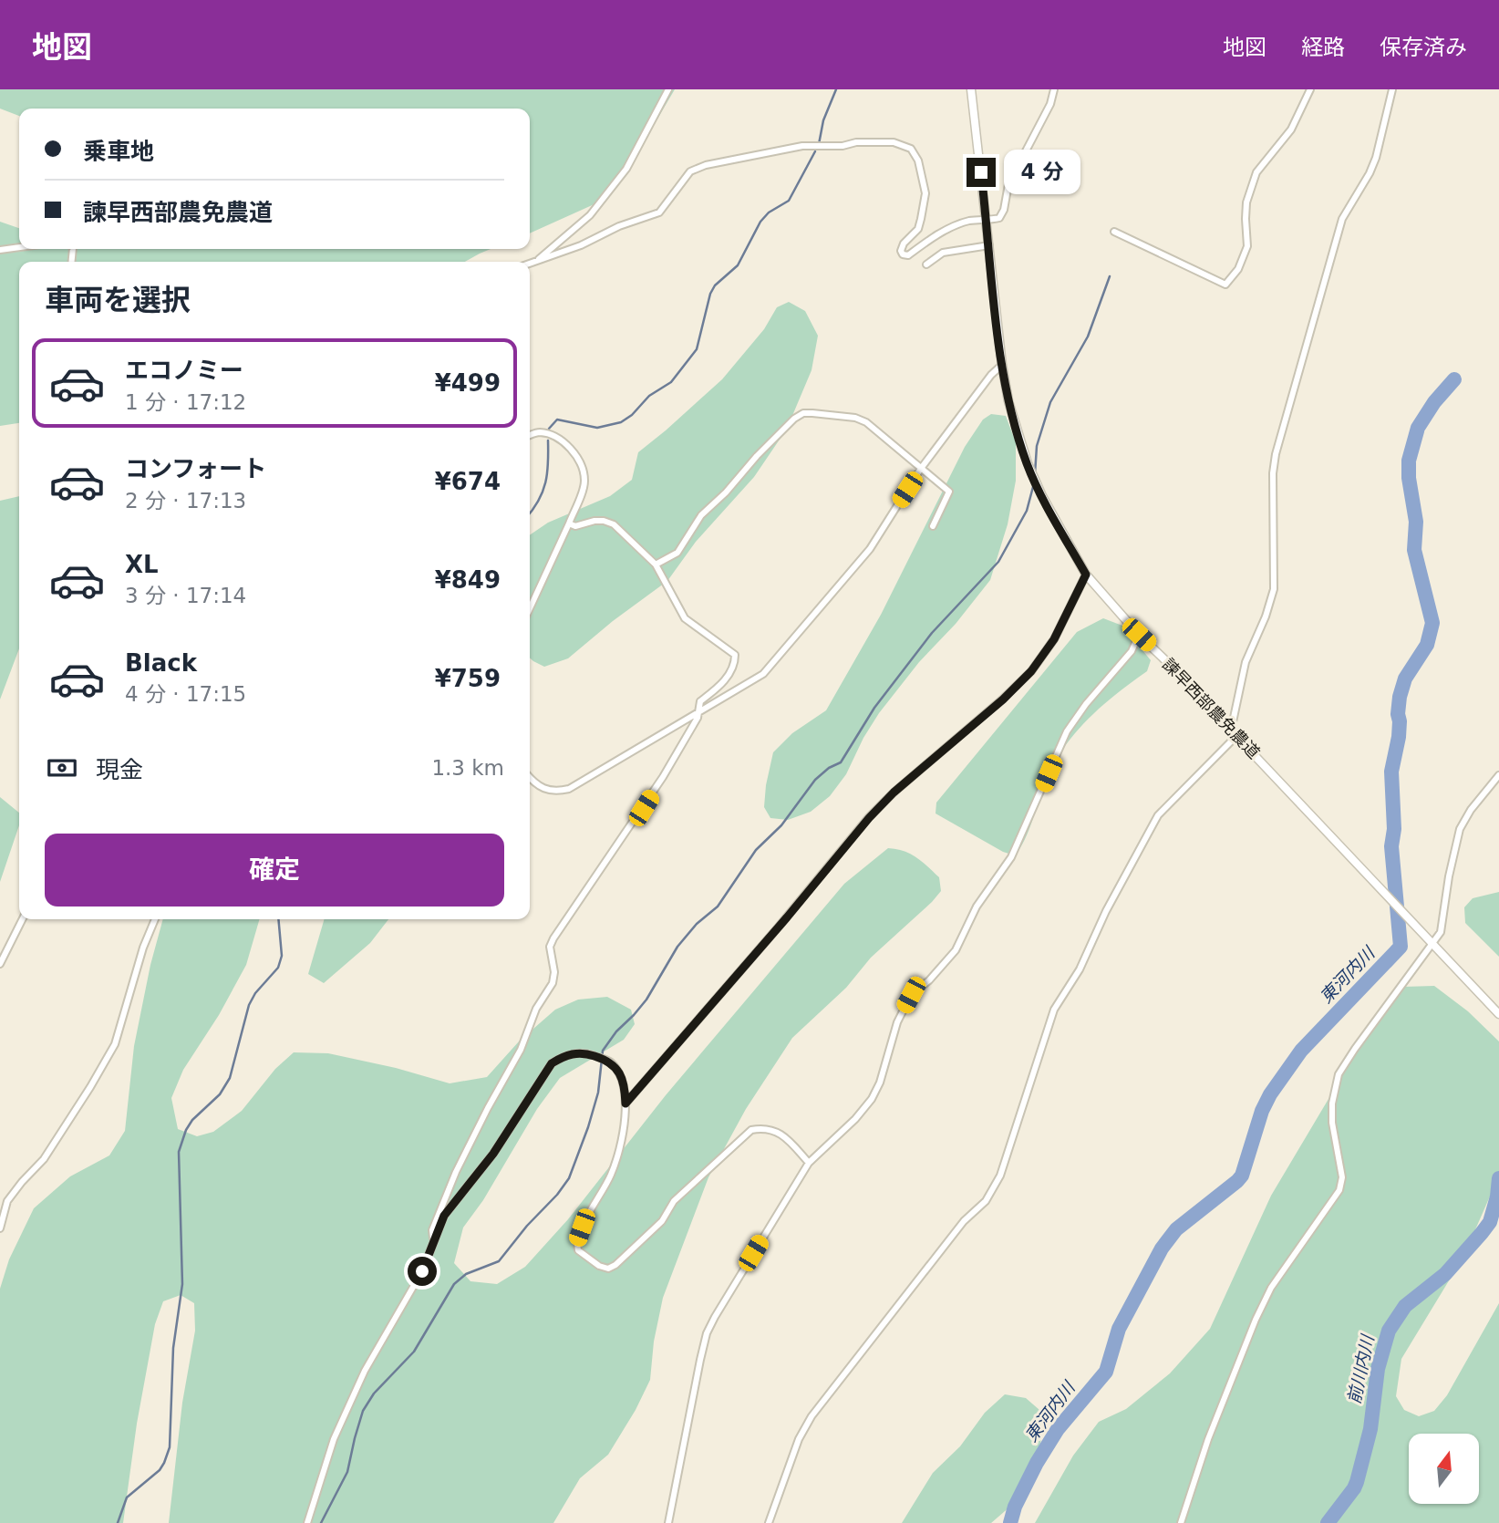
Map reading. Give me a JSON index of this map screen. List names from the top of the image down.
{
  "streets": {
    "street": ["諫早西部農免農道"]
  },
  "water": ["東河内川", "前川内川"],
  "north": "top",
  "page": {
    "header": "地図",
    "nav": ["地図", "経路", "保存済み"],
    "banner": ["乗車地", "諫早西部農免農道"],
    "bubble": "4 分",
    "heading": "車両を選択",
    "list": [
      {
        "name": "エコノミー",
        "note": "1 分 · 17:12",
        "value": "¥499"
      },
      {
        "name": "コンフォート",
        "note": "2 分 · 17:13",
        "value": "¥674"
      },
      {
        "name": "XL",
        "note": "3 分 · 17:14",
        "value": "¥849"
      },
      {
        "name": "Black",
        "note": "4 分 · 17:15",
        "value": "¥759"
      }
    ],
    "pay": ["現金", "1.3 km"],
    "buttons": "確定"
  }
}
